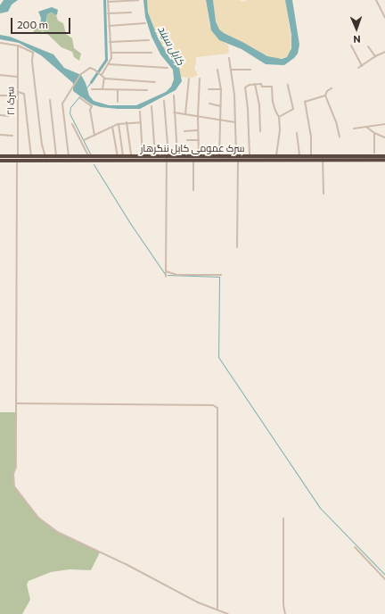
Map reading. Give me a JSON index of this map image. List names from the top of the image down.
{
  "streets": {
    "highway": ["سرک عمومی کابل ننگرهار"],
    "street": ["سرک ۲۱"]
  },
  "crossings": [
    ["سرک ۲۱", "سرک عمومی کابل ننگرهار"]
  ],
  "water": ["کابل سيند"],
  "scale_bar": "200 m",
  "north": "bottom"
}
